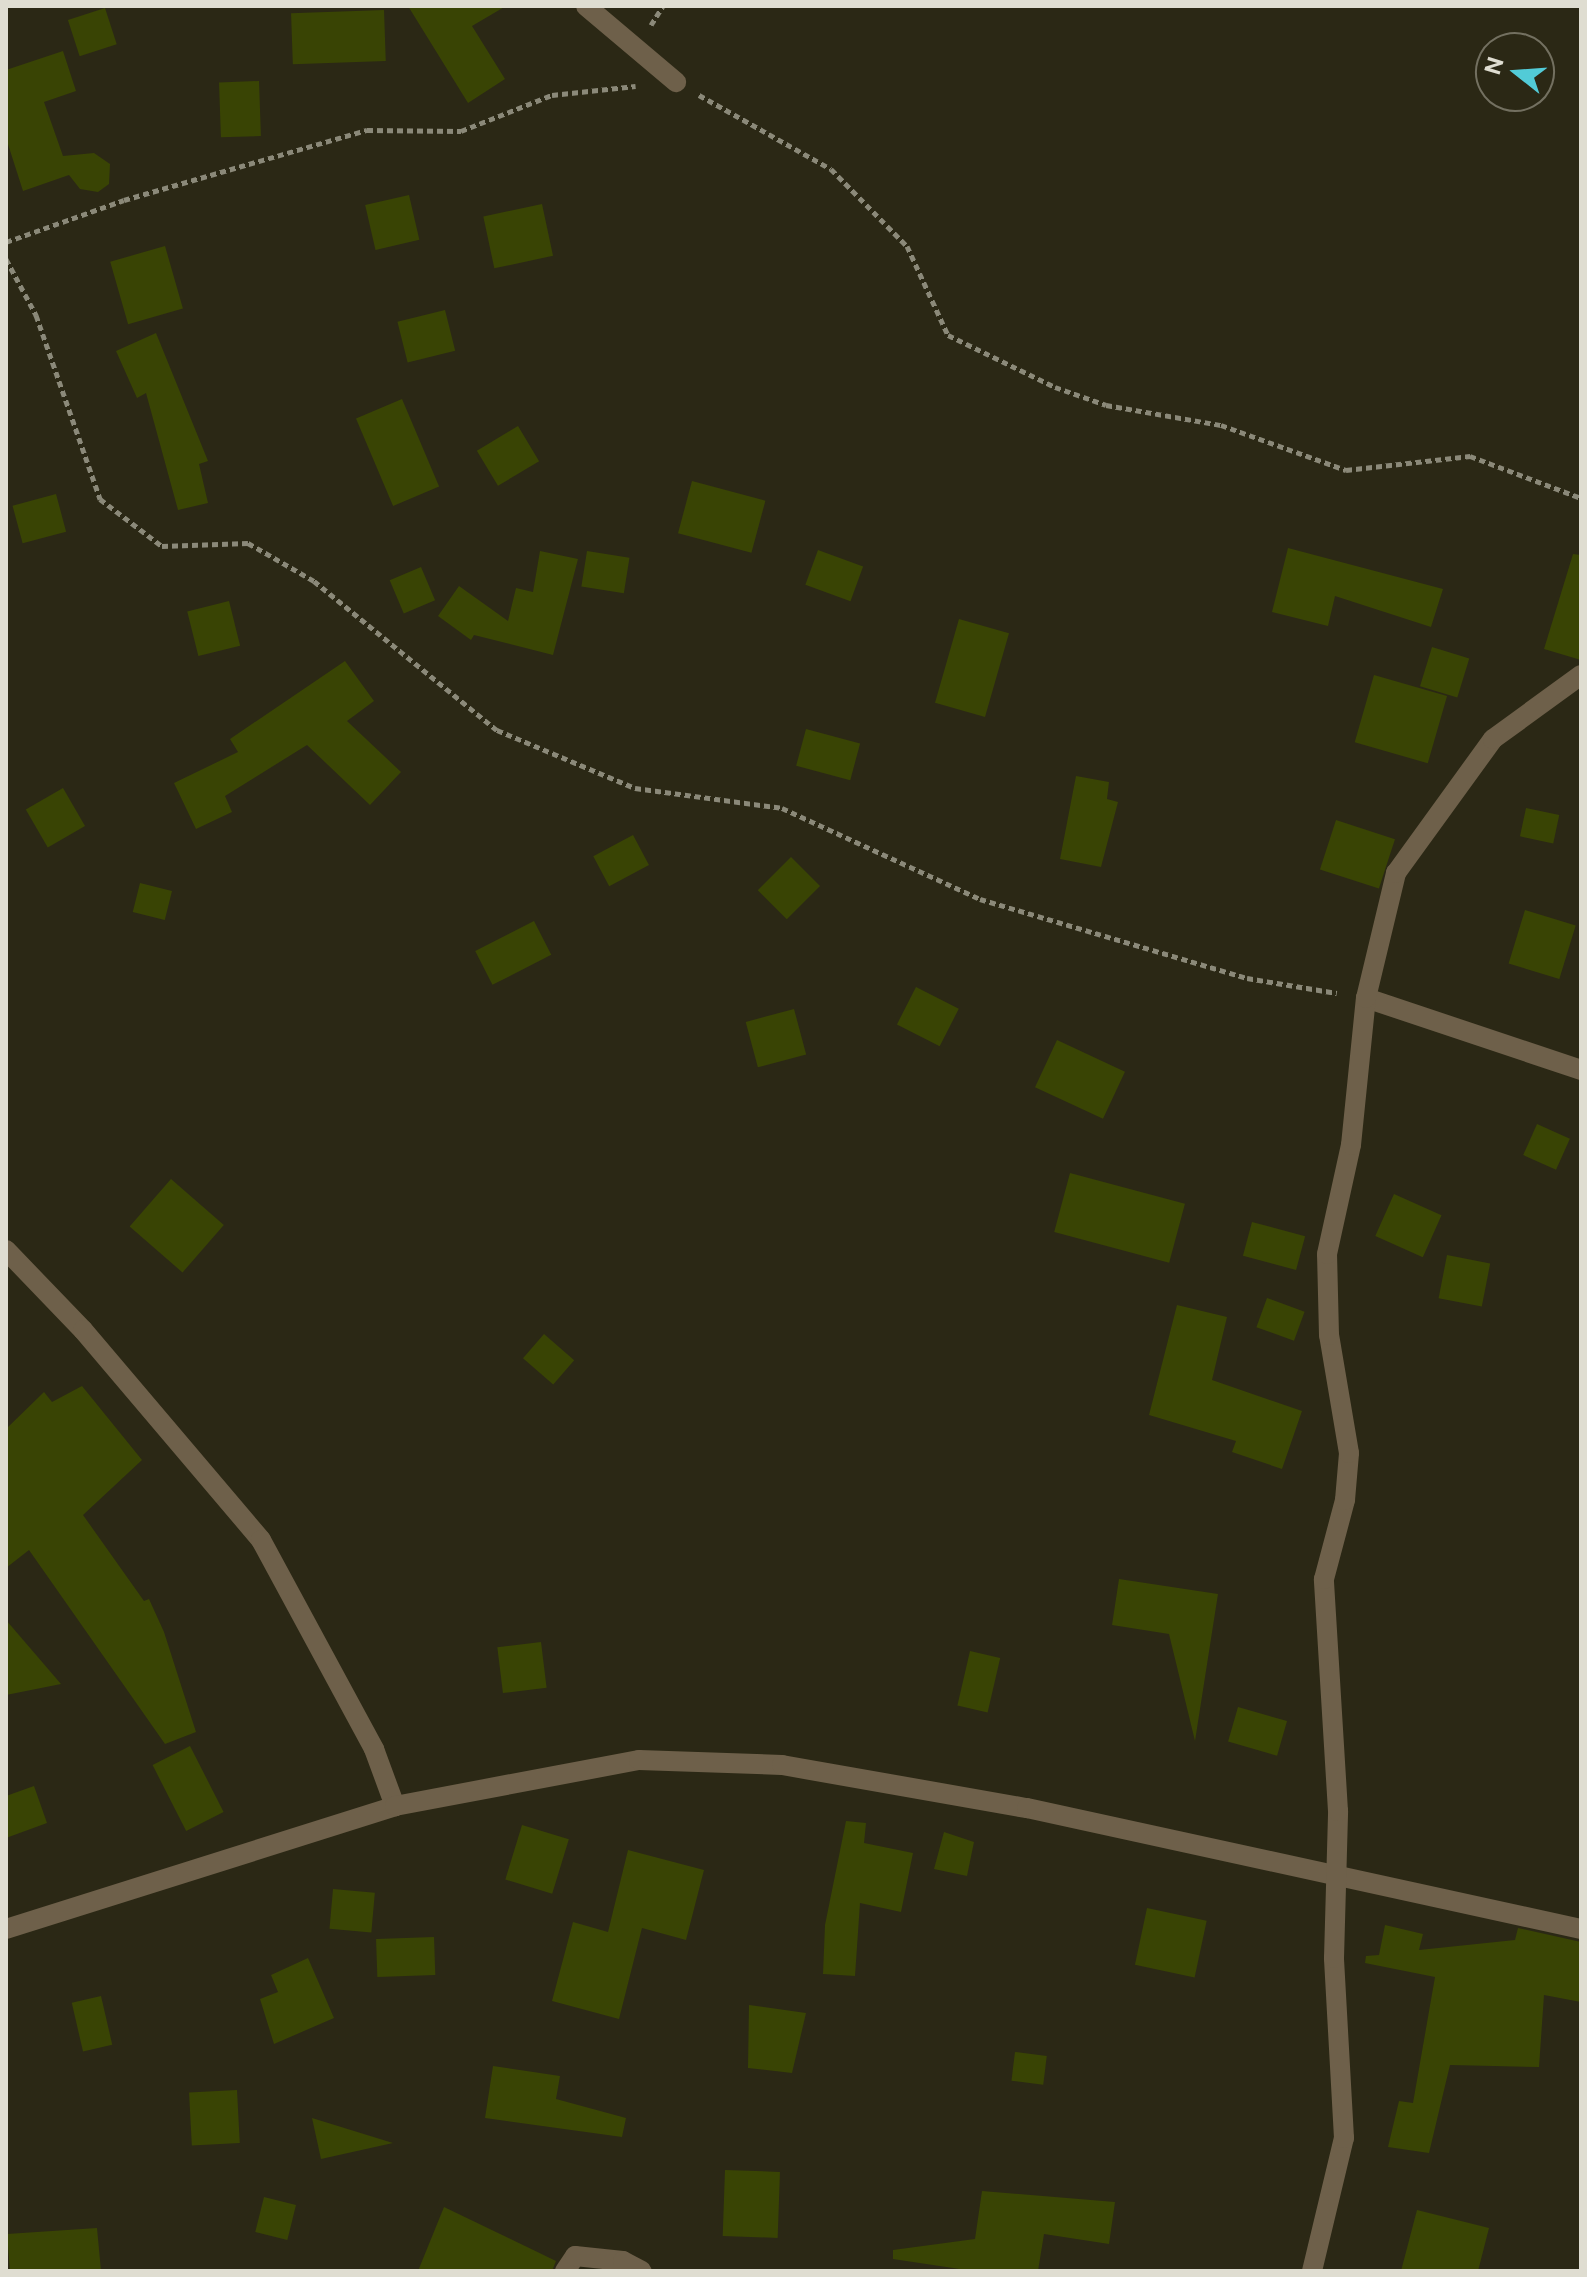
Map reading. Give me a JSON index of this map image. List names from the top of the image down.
{
  "north": "left"
}
